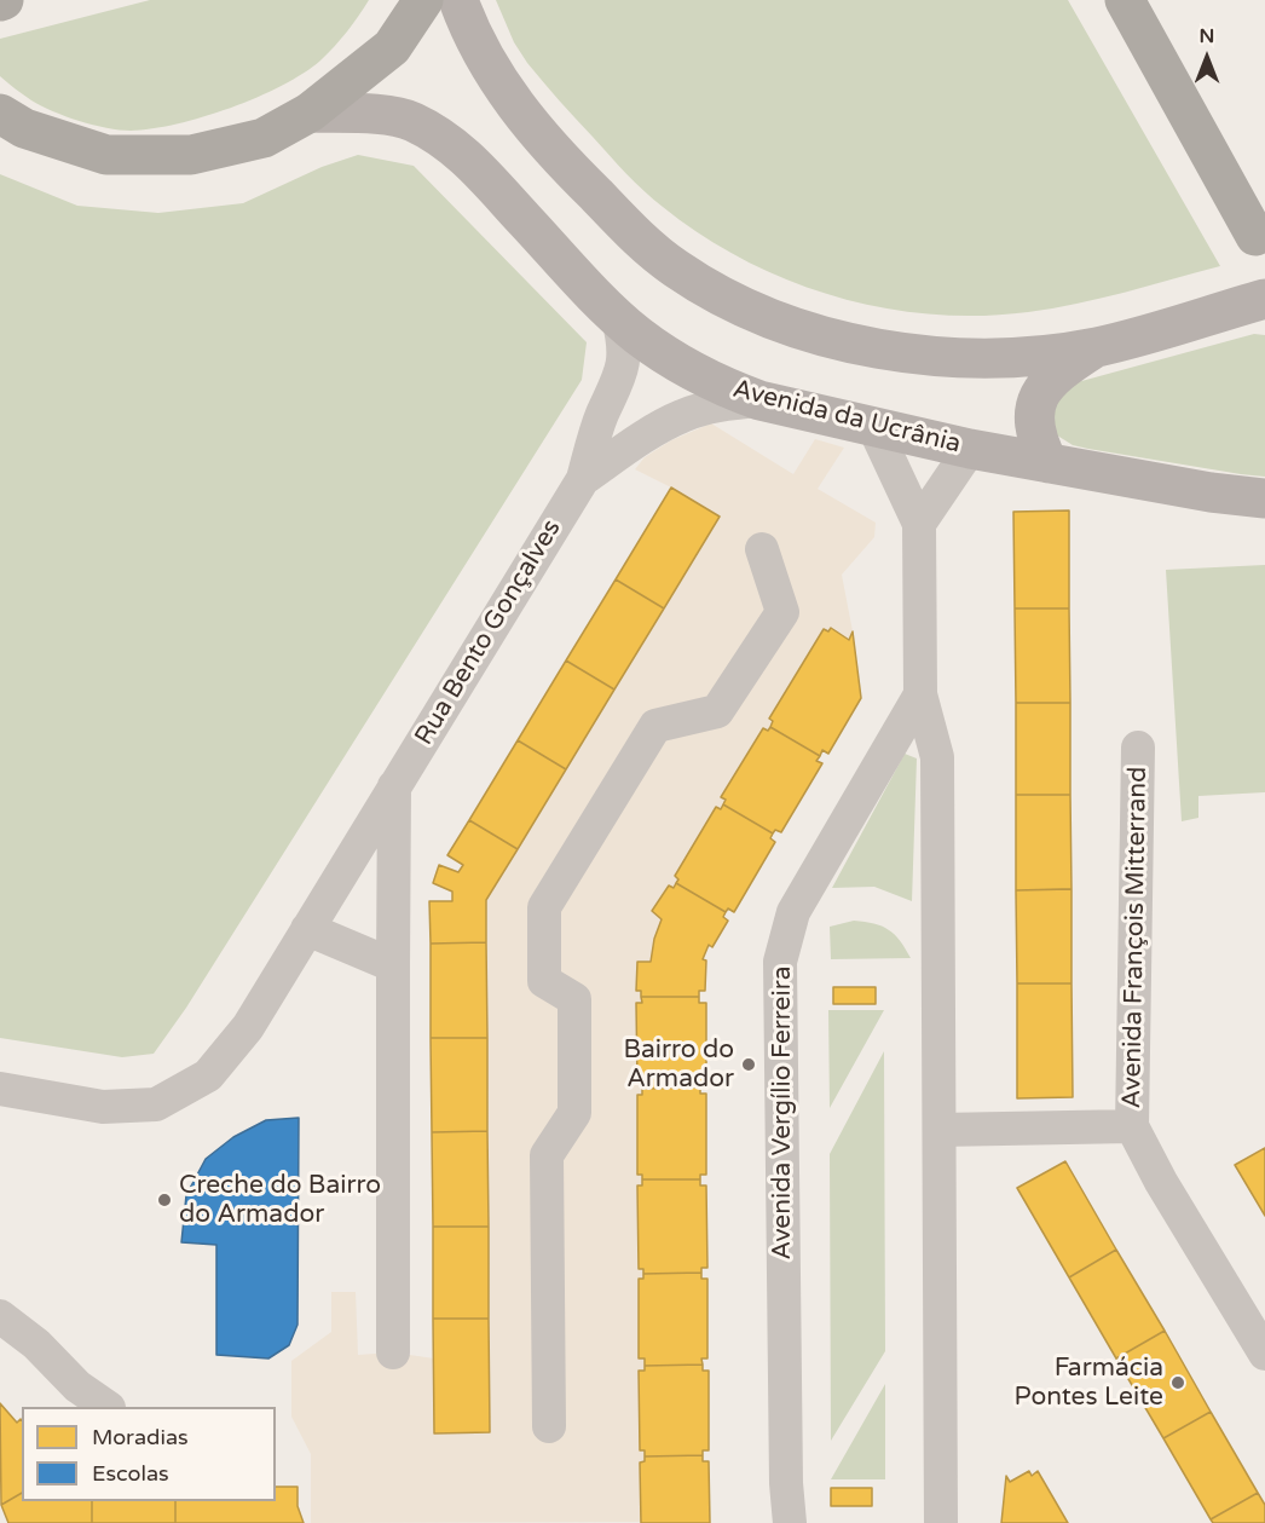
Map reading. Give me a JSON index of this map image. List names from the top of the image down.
{
  "streets": {
    "main road": ["Avenida da Ucrânia"],
    "street": ["Rua Bento Gonçalves", "Avenida François Mitterrand", "Avenida Vergílio Ferreira"]
  },
  "crossings": [
    ["Avenida da Ucrânia", "Rua Bento Gonçalves"]
  ],
  "places": ["Bairro do Armador", "Creche do Bairro do Armador", "Farmácia Pontes Leite"],
  "legend": ["Moradias", "Escolas"],
  "north": "top"
}
